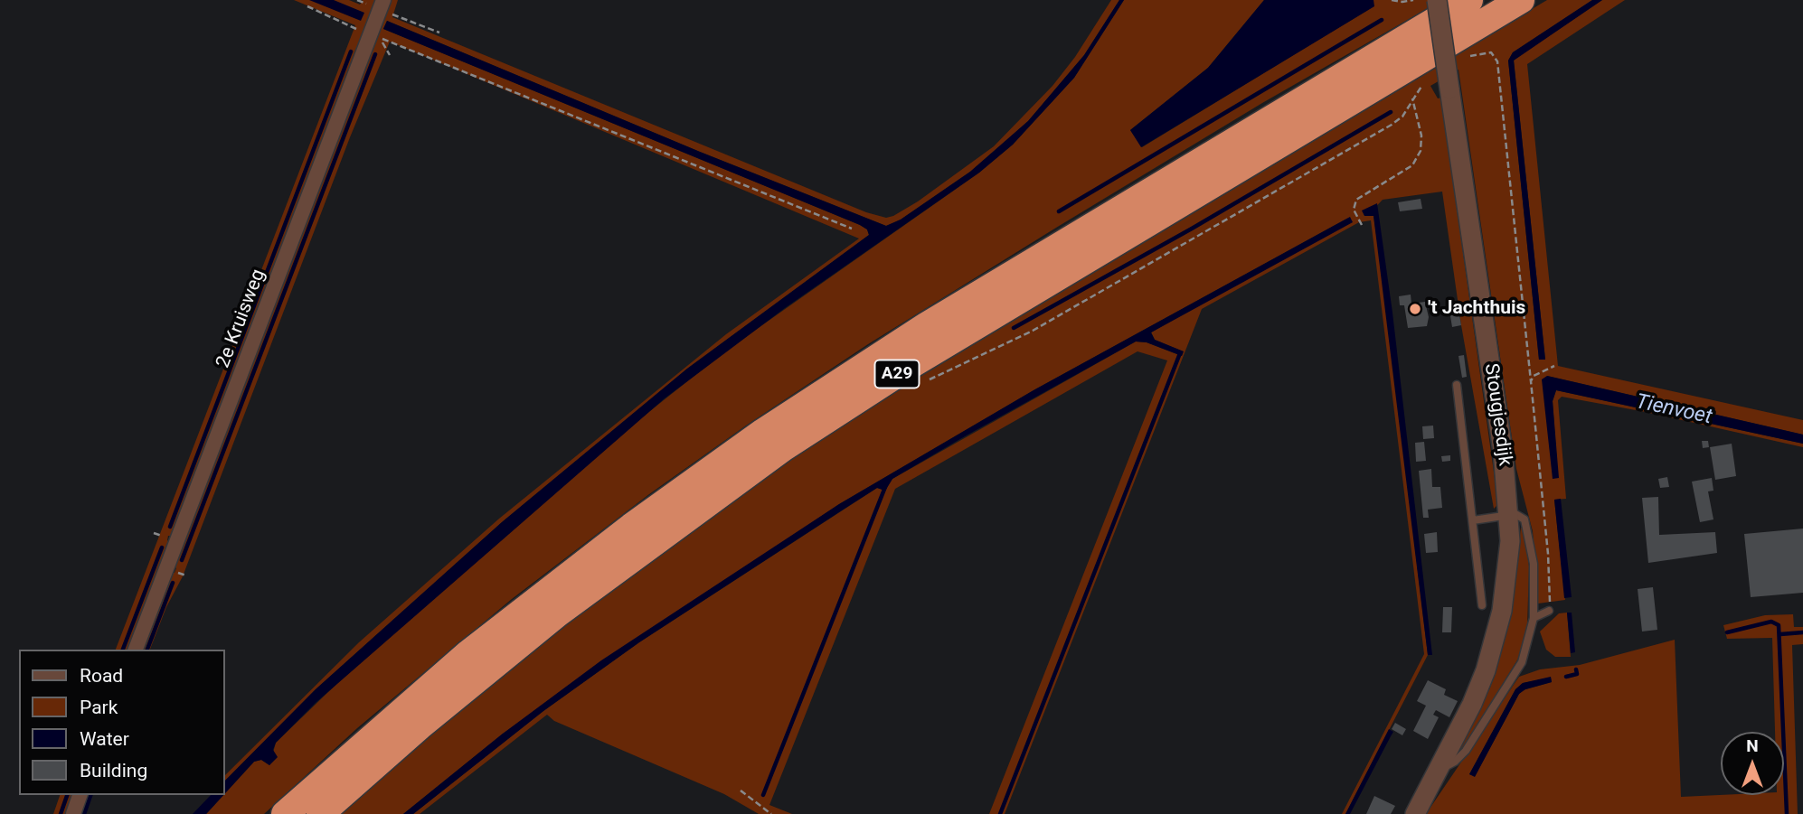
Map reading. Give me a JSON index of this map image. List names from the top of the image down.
{
  "streets": {
    "highway": ["A29"],
    "street": ["2e Kruisweg", "Stougjesdijk"]
  },
  "water": ["Tienvoet"],
  "places": ["'t Jachthuis"],
  "legend": [
    "Road",
    "Park",
    "Water",
    "Building"
  ],
  "north": "top"
}
